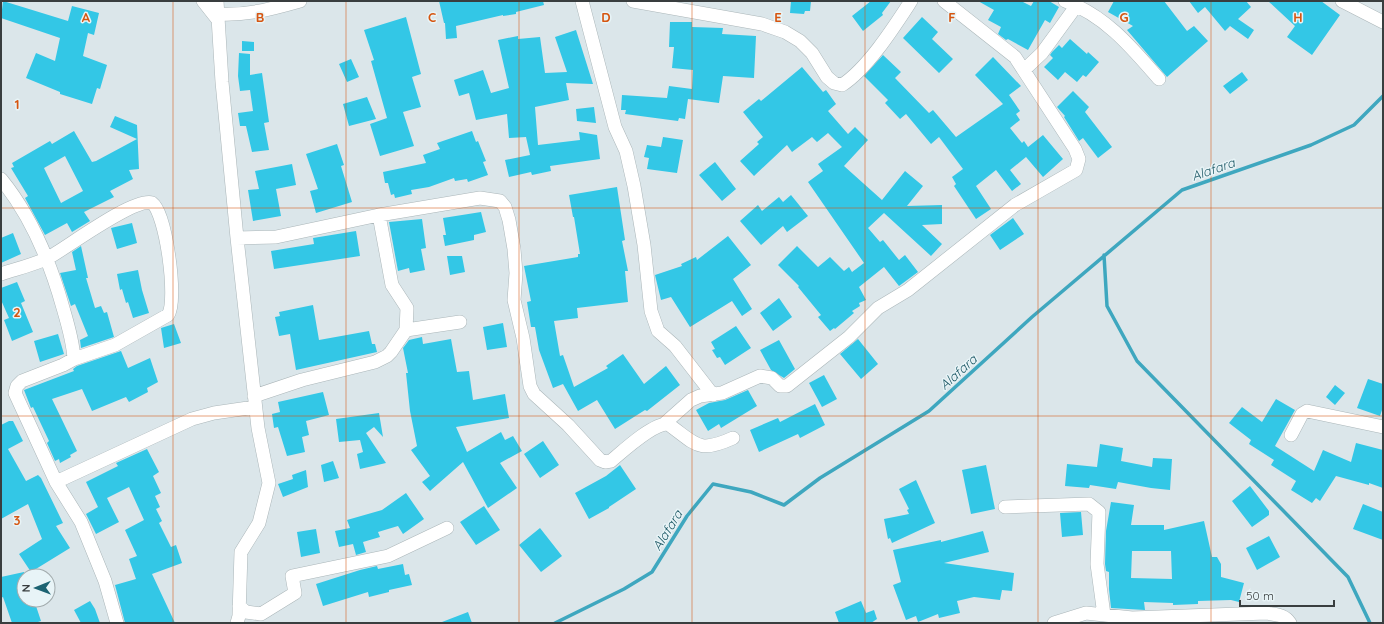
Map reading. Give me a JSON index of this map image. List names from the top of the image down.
{
  "water": ["Alafara"],
  "scale_bar": "50 m",
  "north": "left",
  "grid": {
    "columns": [
      "A",
      "B",
      "C",
      "D",
      "E",
      "F",
      "G",
      "H"
    ],
    "rows": ["1", "2", "3"]
  }
}
